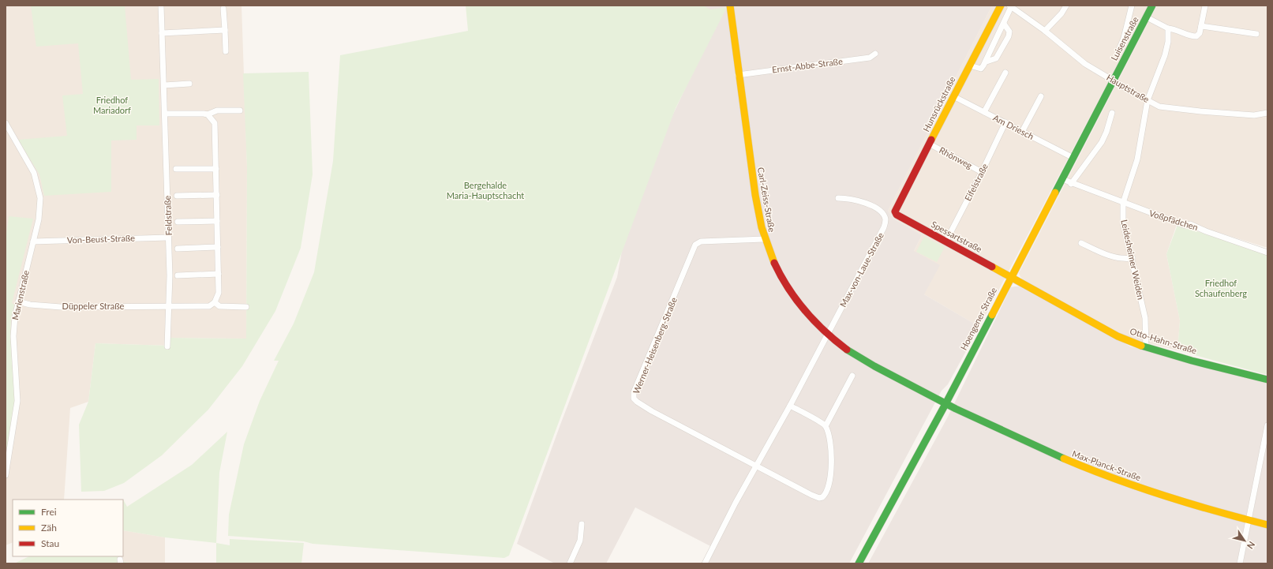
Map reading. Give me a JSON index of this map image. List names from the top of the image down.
{
  "streets": {
    "street": [
      "Luisenstraße",
      "Ernst-Abbe-Straße",
      "Hauptstraße",
      "Hunsrückstraße",
      "Am Driesch",
      "Rhönweg",
      "Eifelstraße",
      "Carl-Zeiss-Straße",
      "Feldstraße",
      "Voßpfädchen",
      "Spessartstraße",
      "Von-Beust-Straße",
      "Leidesheimer Weiden",
      "Max-von-Laue-Straße",
      "Marienstraße",
      "Düppeler Straße",
      "Hoengener Straße",
      "Otto-Hahn-Straße",
      "Werner-Heisenberg-Straße",
      "Max-Planck-Straße"
    ]
  },
  "crossings": [
    ["Luisenstraße", "Hauptstraße"],
    ["Luisenstraße", "Hoengener Straße"],
    ["Ernst-Abbe-Straße", "Carl-Zeiss-Straße"],
    ["Hauptstraße", "Leidesheimer Weiden"],
    ["Hauptstraße", "Hoengener Straße"],
    ["Hunsrückstraße", "Am Driesch"],
    ["Hunsrückstraße", "Rhönweg"],
    ["Hunsrückstraße", "Spessartstraße"],
    ["Am Driesch", "Eifelstraße"],
    ["Am Driesch", "Hoengener Straße"],
    ["Rhönweg", "Eifelstraße"],
    ["Eifelstraße", "Spessartstraße"],
    ["Carl-Zeiss-Straße", "Max-von-Laue-Straße"],
    ["Carl-Zeiss-Straße", "Hoengener Straße"],
    ["Carl-Zeiss-Straße", "Werner-Heisenberg-Straße"],
    ["Carl-Zeiss-Straße", "Max-Planck-Straße"],
    ["Feldstraße", "Von-Beust-Straße"],
    ["Feldstraße", "Düppeler Straße"],
    ["Voßpfädchen", "Leidesheimer Weiden"],
    ["Voßpfädchen", "Hoengener Straße"],
    ["Spessartstraße", "Hoengener Straße"],
    ["Spessartstraße", "Otto-Hahn-Straße"],
    ["Von-Beust-Straße", "Marienstraße"],
    ["Leidesheimer Weiden", "Otto-Hahn-Straße"],
    ["Marienstraße", "Düppeler Straße"],
    ["Hoengener Straße", "Otto-Hahn-Straße"],
    ["Hoengener Straße", "Max-Planck-Straße"]
  ],
  "parks": ["Friedhof Mariadorf", "Bergehalde Maria-Hauptschacht", "Friedhof Schaufenberg"],
  "legend": ["Frei", "Zäh", "Stau"],
  "north": "bottom right"
}
